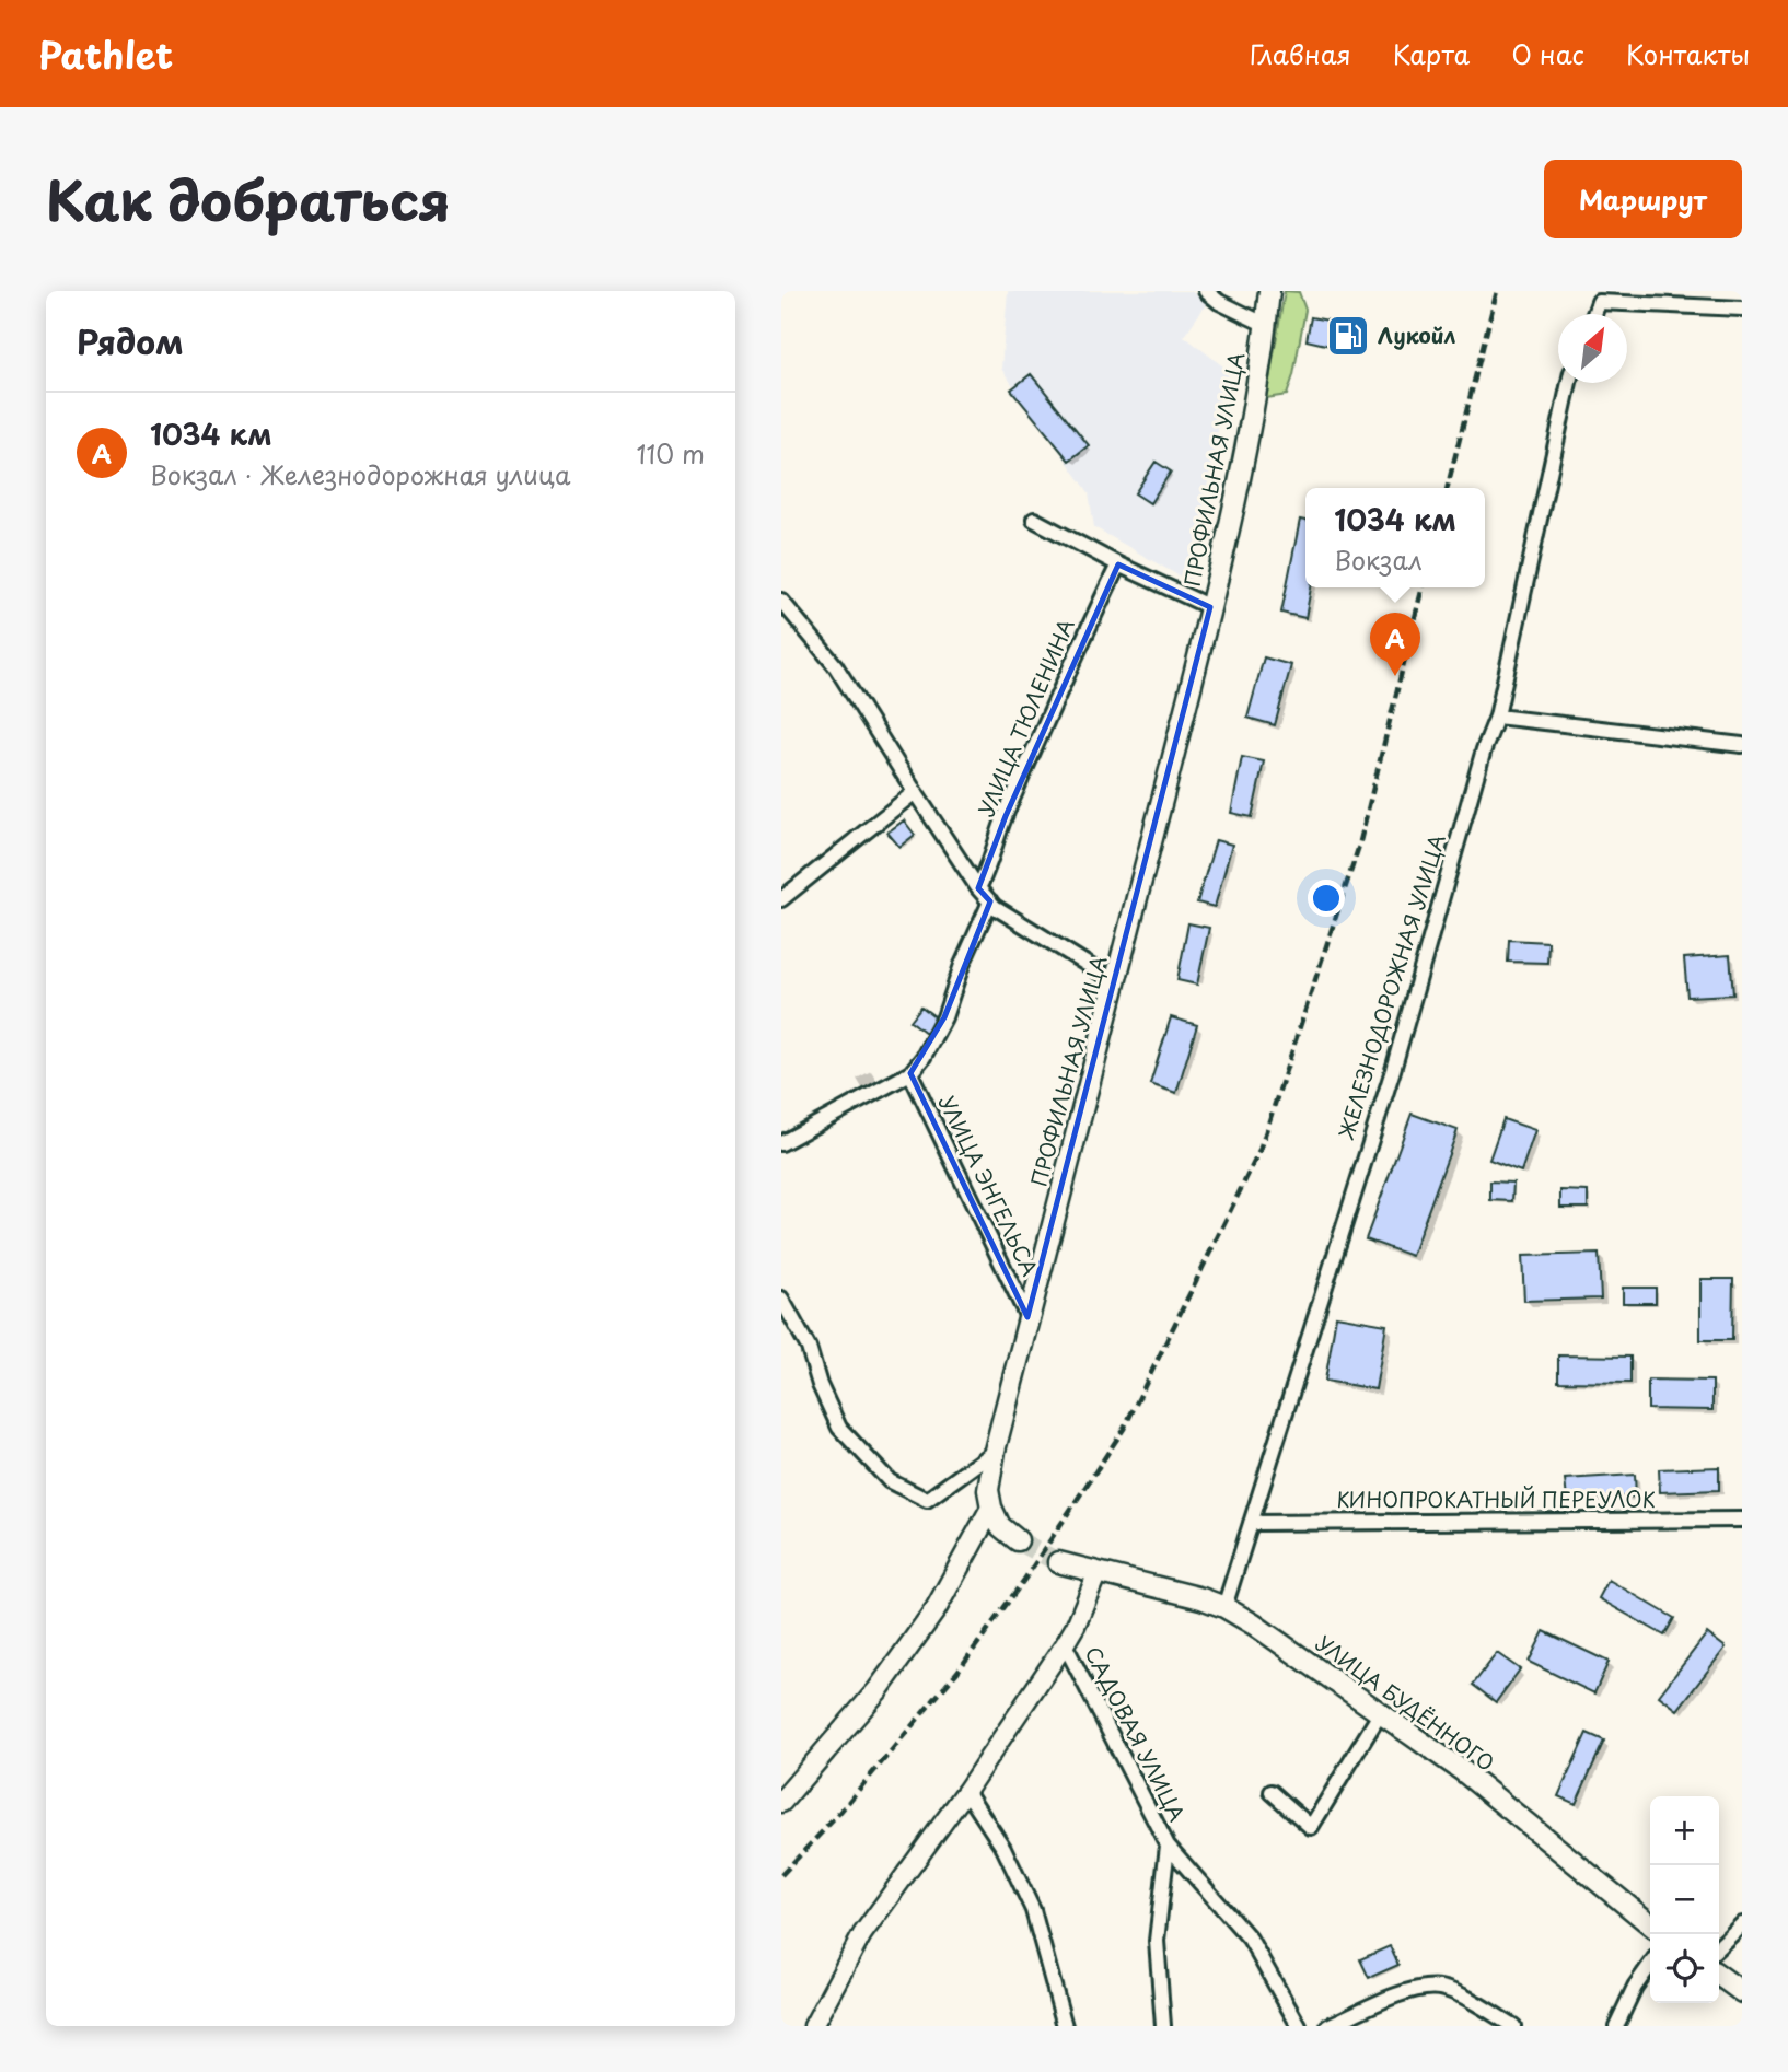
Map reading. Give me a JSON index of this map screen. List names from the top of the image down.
{
  "streets": {
    "main road": ["ПРОФИЛЬНАЯ УЛИЦА", "УЛИЦА БУДЁННОГО"],
    "street": [
      "УЛИЦА ТЮЛЕНИНА",
      "ЖЕЛЕЗНОДОРОЖНАЯ УЛИЦА",
      "УЛИЦА ЭНГЕЛЬСА",
      "КИНОПРОКАТНЫЙ ПЕРЕУЛОК",
      "САДОВАЯ УЛИЦА"
    ]
  },
  "crossings": [
    ["ПРОФИЛЬНАЯ УЛИЦА", "УЛИЦА ЭНГЕЛЬСА"],
    ["ЖЕЛЕЗНОДОРОЖНАЯ УЛИЦА", "КИНОПРОКАТНЫЙ ПЕРЕУЛОК"],
    ["ЖЕЛЕЗНОДОРОЖНАЯ УЛИЦА", "УЛИЦА БУДЁННОГО"]
  ],
  "places": {
    "fuel station": ["Лукойл"]
  },
  "north": "top right",
  "page": {
    "header": "Pathlet",
    "nav": [
      "Главная",
      "Карта",
      "О нас",
      "Контакты"
    ],
    "title": "Как добраться",
    "buttons": "Маршрут",
    "heading": "Рядом",
    "list": [
      {
        "mark": "A",
        "name": "1034 км",
        "note": "Вокзал · Железнодорожная улица",
        "value": "110 m"
      }
    ],
    "popup": ["1034 км", "Вокзал"],
    "pins": "A",
    "map_buttons": ["+", "−"]
  }
}
